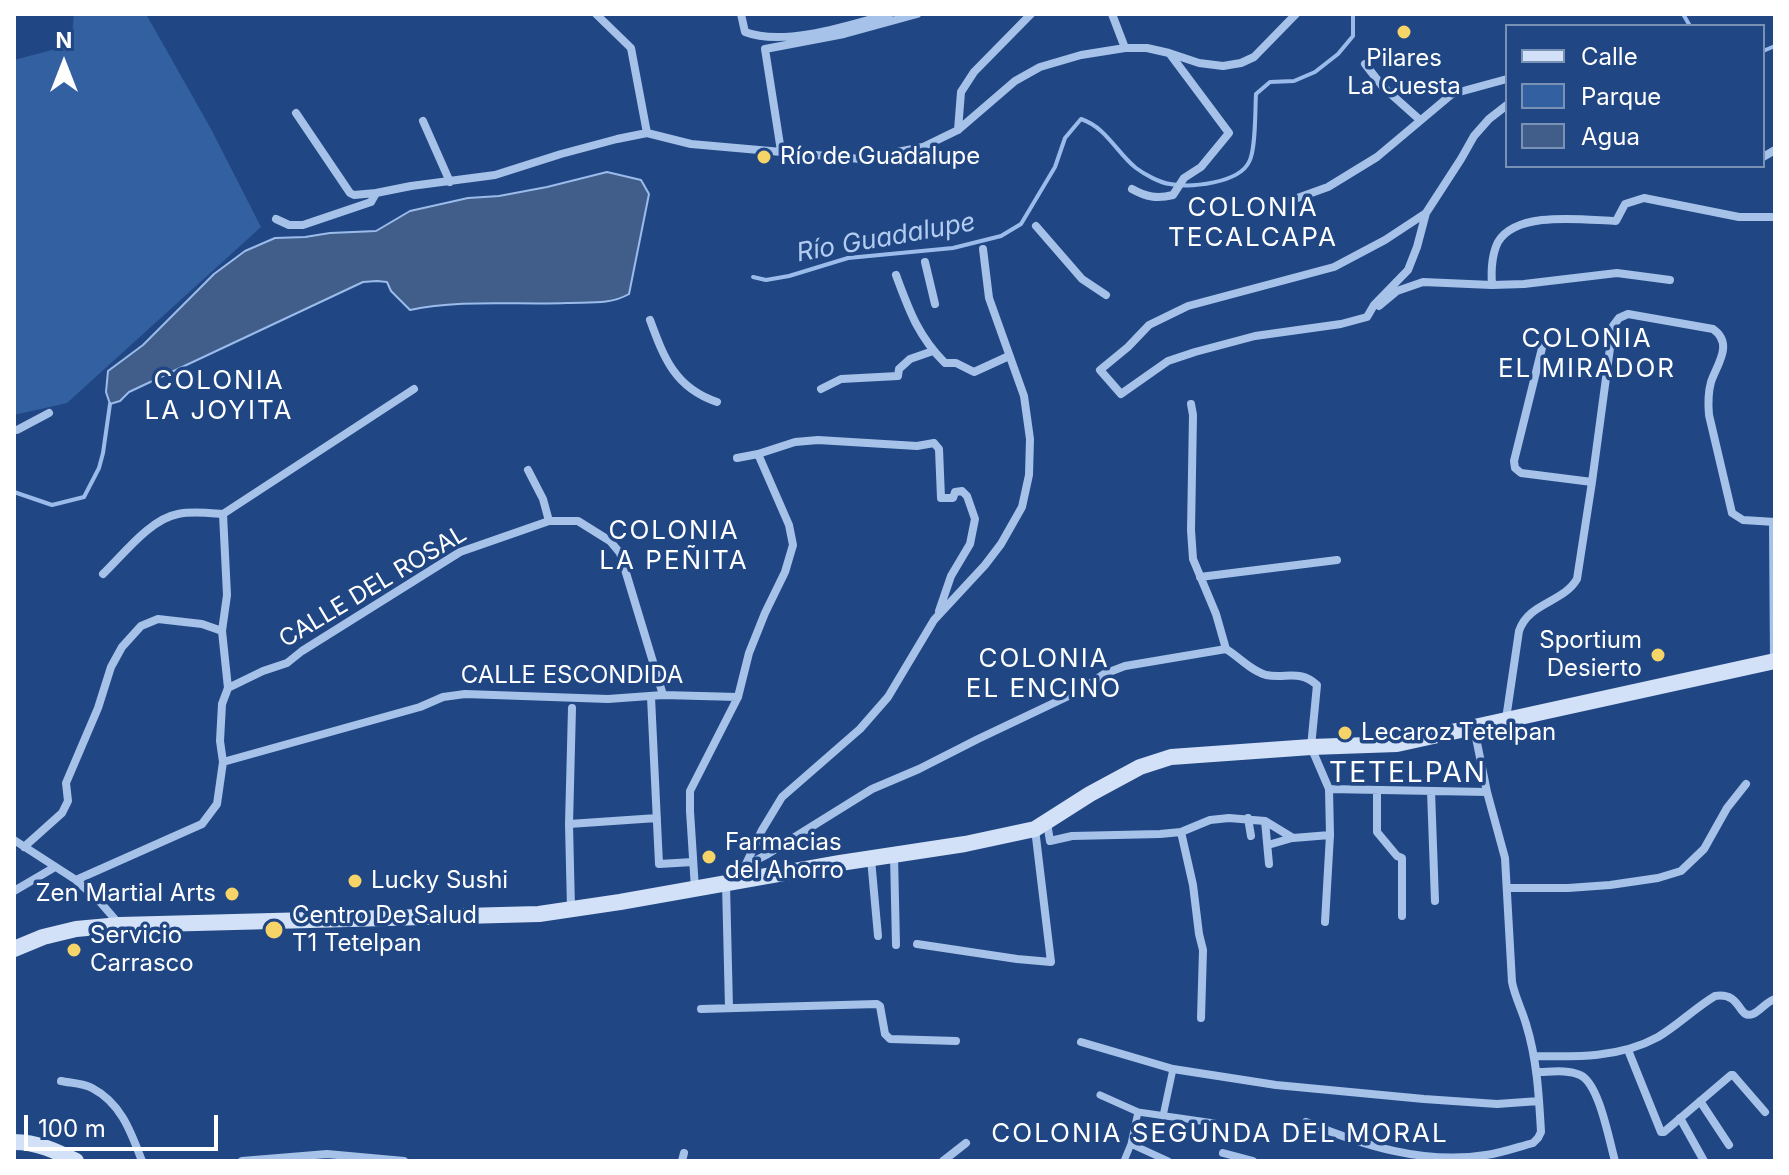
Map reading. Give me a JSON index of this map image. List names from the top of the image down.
{
  "streets": {
    "street": ["CALLE DEL ROSAL", "CALLE ESCONDIDA"]
  },
  "crossings": [
    ["CALLE DEL ROSAL", "CALLE ESCONDIDA"]
  ],
  "districts": [
    "COLONIA TECALCAPA",
    "COLONIA EL MIRADOR",
    "COLONIA LA JOYITA",
    "COLONIA LA PEÑITA",
    "COLONIA EL ENCINO",
    "TETELPAN",
    "COLONIA SEGUNDA DEL MORAL"
  ],
  "water": ["Río Guadalupe"],
  "places": [
    "Pilares La Cuesta",
    "Río de Guadalupe",
    "Sportium Desierto",
    "Lecaroz Tetelpan",
    "Farmacias del Ahorro",
    "Lucky Sushi",
    "Zen Martial Arts",
    "Centro De Salud T1 Tetelpan",
    "Servicio Carrasco"
  ],
  "legend": ["Calle", "Parque", "Agua"],
  "scale_bar": "100 m",
  "north": "top"
}
